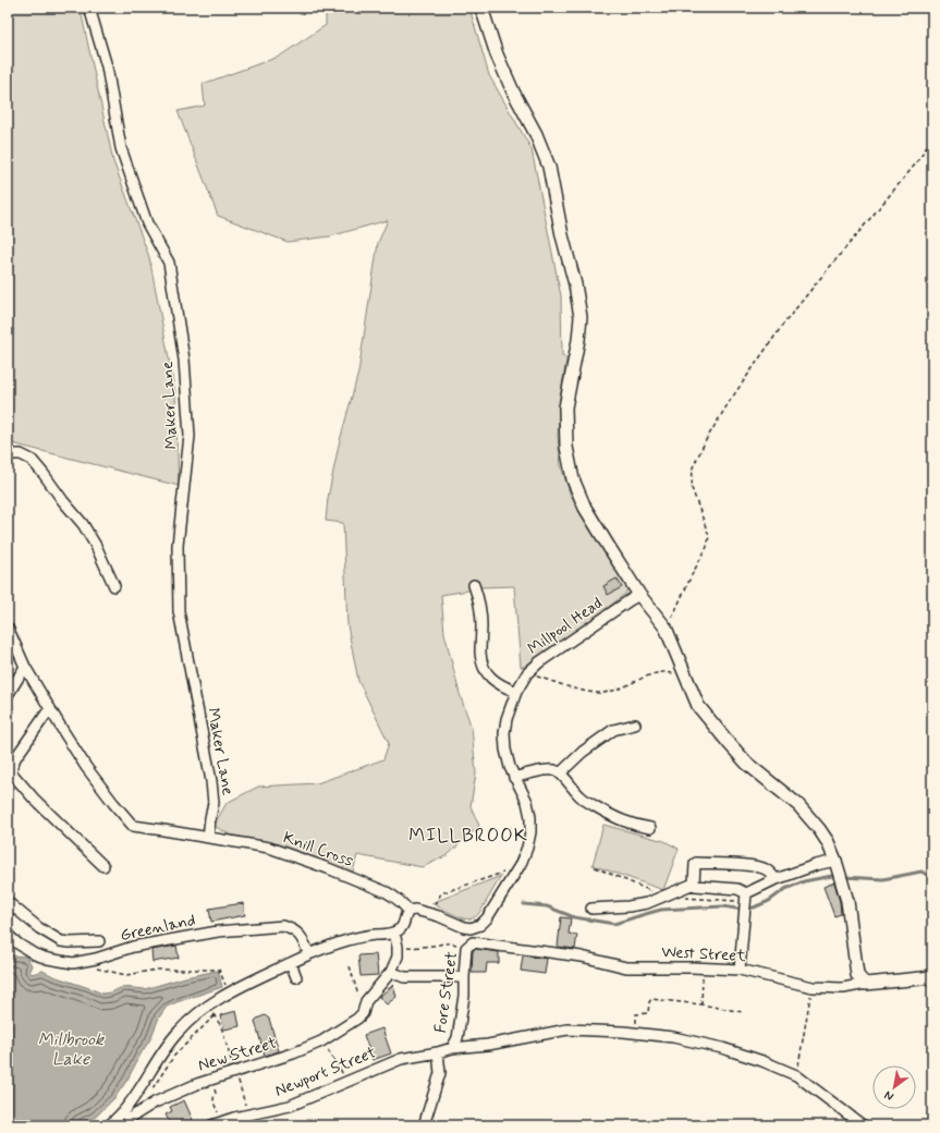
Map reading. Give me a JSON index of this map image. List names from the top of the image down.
{
  "streets": {
    "main road": ["West Street"],
    "street": [
      "Maker Lane",
      "Millpool Head",
      "Knill Cross",
      "Greenland",
      "Fore Street",
      "New Street",
      "Newport Street"
    ]
  },
  "crossings": [
    ["Maker Lane", "Knill Cross"],
    ["West Street", "Fore Street"],
    ["Fore Street", "Newport Street"]
  ],
  "districts": ["MILLBROOK"],
  "water": ["Millbrook Lake"],
  "north": "bottom left"
}
